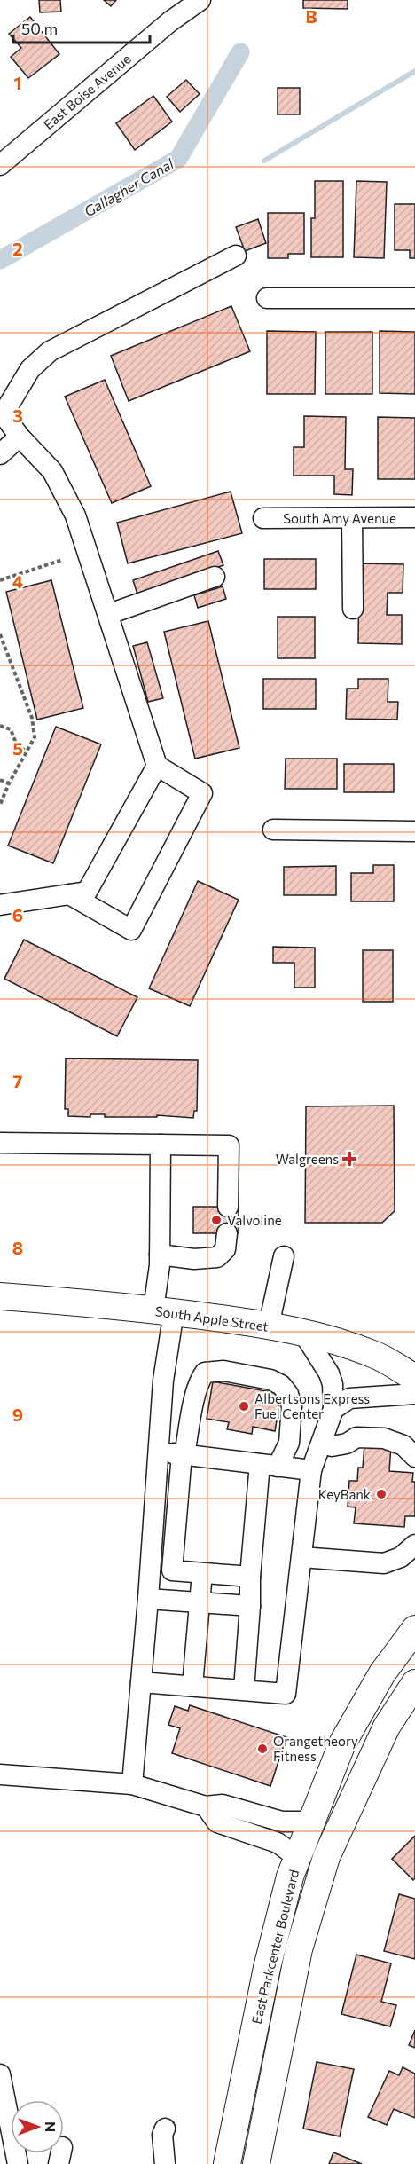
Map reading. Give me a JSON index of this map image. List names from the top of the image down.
{
  "streets": {
    "main road": ["South Apple Street", "East Parkcenter Boulevard"],
    "street": ["East Boise Avenue", "South Amy Avenue"]
  },
  "water": ["Gallagher Canal"],
  "places": {
    "health": ["Walgreens"],
    "other": [
      "Valvoline",
      "Albertsons Express Fuel Center",
      "KeyBank",
      "Orangetheory Fitness"
    ]
  },
  "scale_bar": "50 m",
  "north": "right",
  "grid": {
    "columns": ["B"],
    "rows": [
      "1",
      "2",
      "3",
      "4",
      "5",
      "6",
      "7",
      "8",
      "9"
    ]
  }
}
